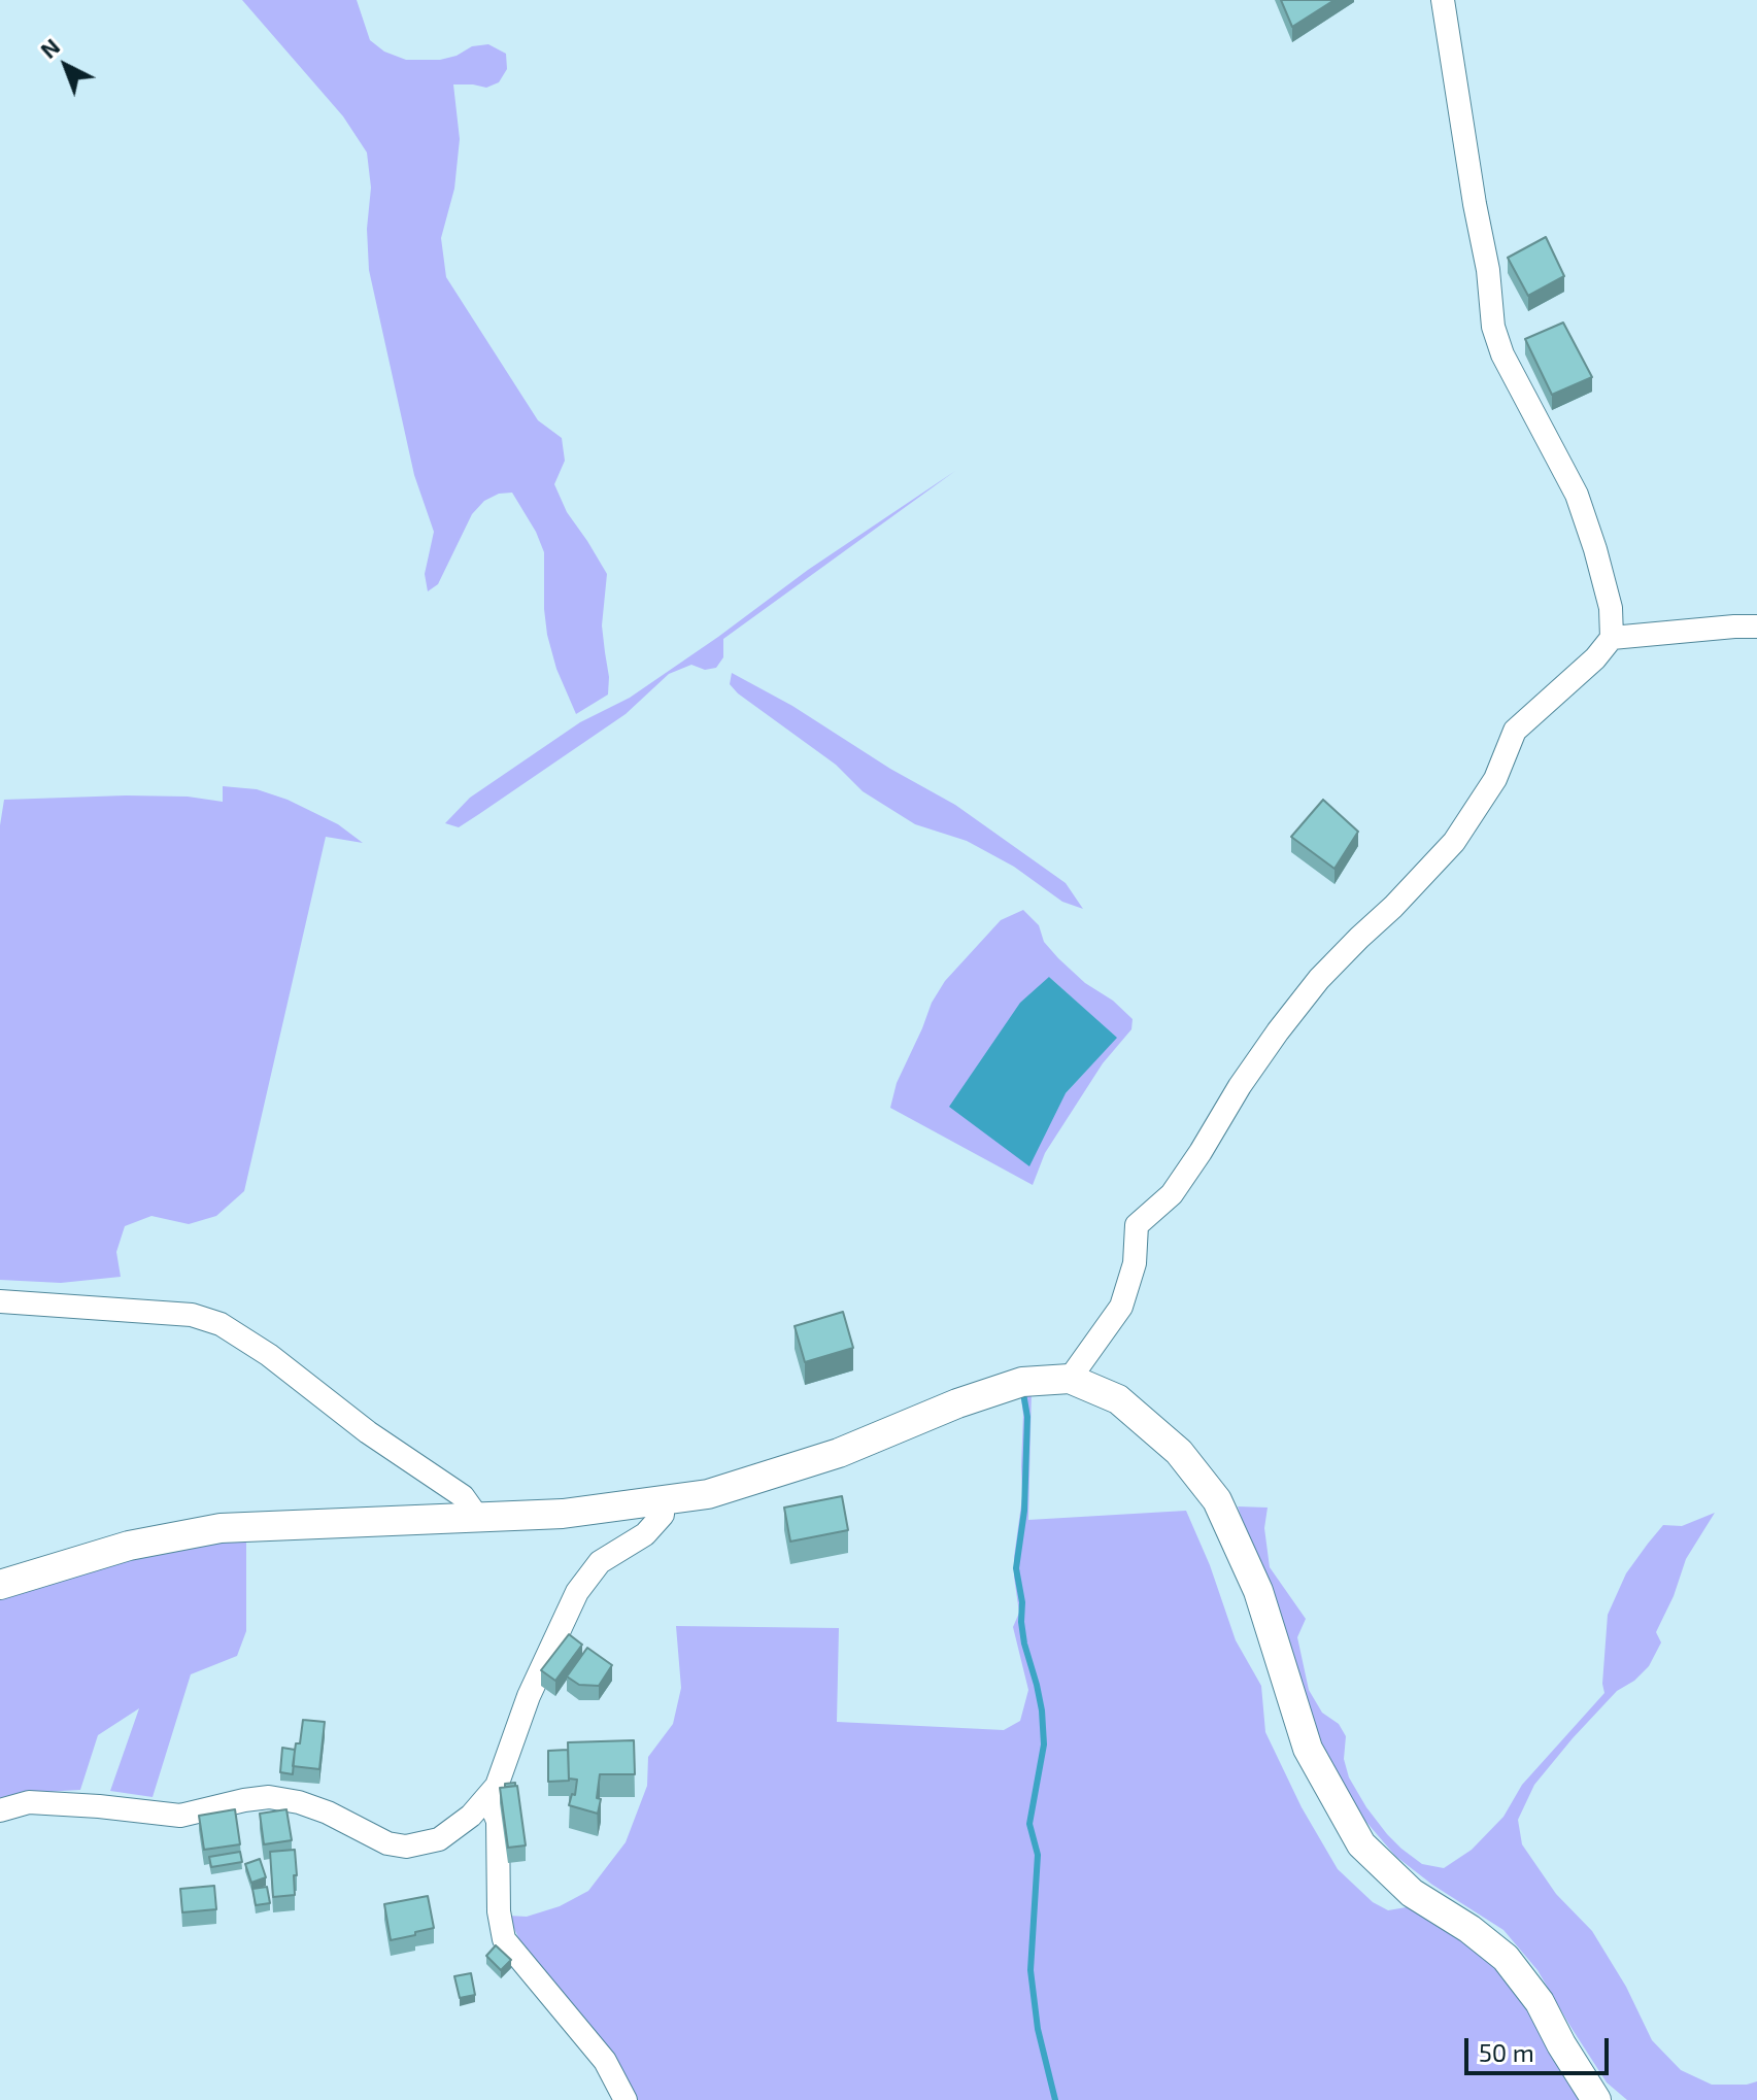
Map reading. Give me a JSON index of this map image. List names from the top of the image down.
{
  "scale_bar": "50 m",
  "north": "top left"
}
